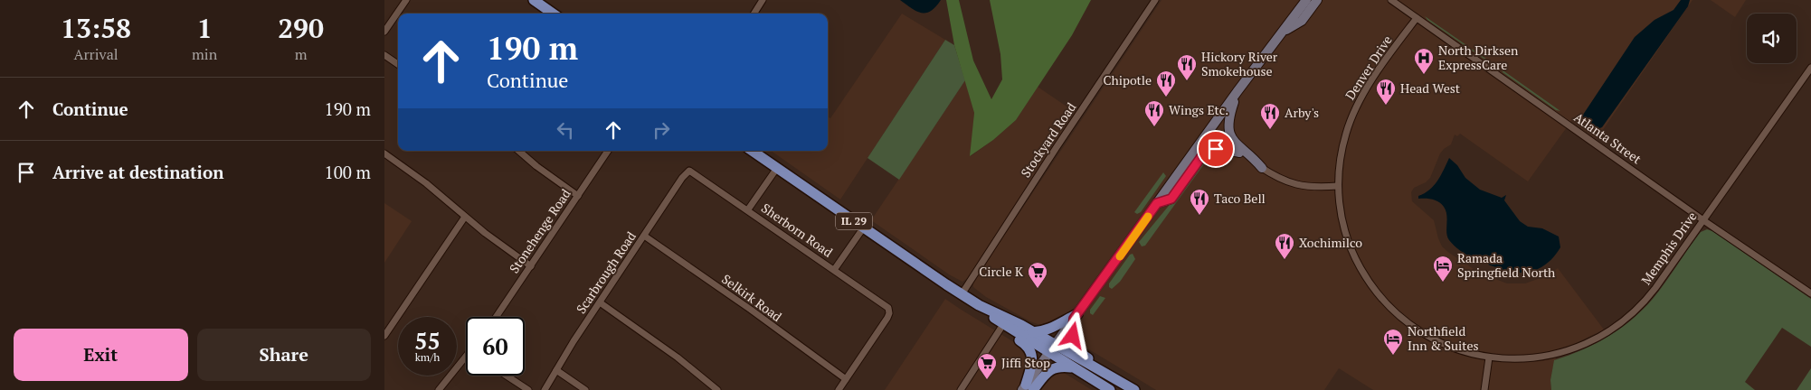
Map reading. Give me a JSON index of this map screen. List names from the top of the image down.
{
  "streets": {
    "main road": ["IL 29"],
    "street": [
      "Denver Drive",
      "Atlanta Street",
      "Stockyard Road",
      "Sherborn Road",
      "Stonehenge Road",
      "Memphis Drive",
      "Scarbrough Road",
      "Selkirk Road"
    ]
  },
  "crossings": [
    ["Denver Drive", "Atlanta Street"],
    ["Denver Drive", "Memphis Drive"],
    ["Atlanta Street", "Memphis Drive"],
    ["Stockyard Road", "IL 29"],
    ["Sherborn Road", "Scarbrough Road"],
    ["Sherborn Road", "Selkirk Road"],
    ["Scarbrough Road", "Selkirk Road"]
  ],
  "places": {
    "hospital": ["North Dirksen ExpressCare"],
    "restaurant": [
      "Hickory River Smokehouse",
      "Chipotle",
      "Head West",
      "Wings Etc.",
      "Arby's",
      "Taco Bell",
      "Xochimilco"
    ],
    "hotel": ["Ramada Springfield North", "Northfield Inn & Suites"],
    "supermarket": ["Circle K", "Jiffi Stop"]
  },
  "page": {
    "eta": [
      "13:58",
      "Arrival",
      "1",
      "min",
      "290",
      "m"
    ],
    "turn": ["190 m", "Continue"],
    "list": [
      {
        "name": "Continue",
        "value": "190 m"
      },
      {
        "name": "Arrive at destination",
        "value": "100 m"
      }
    ],
    "speed": "55 km/h",
    "limit": "60",
    "buttons": ["Exit", "Share"]
  }
}
